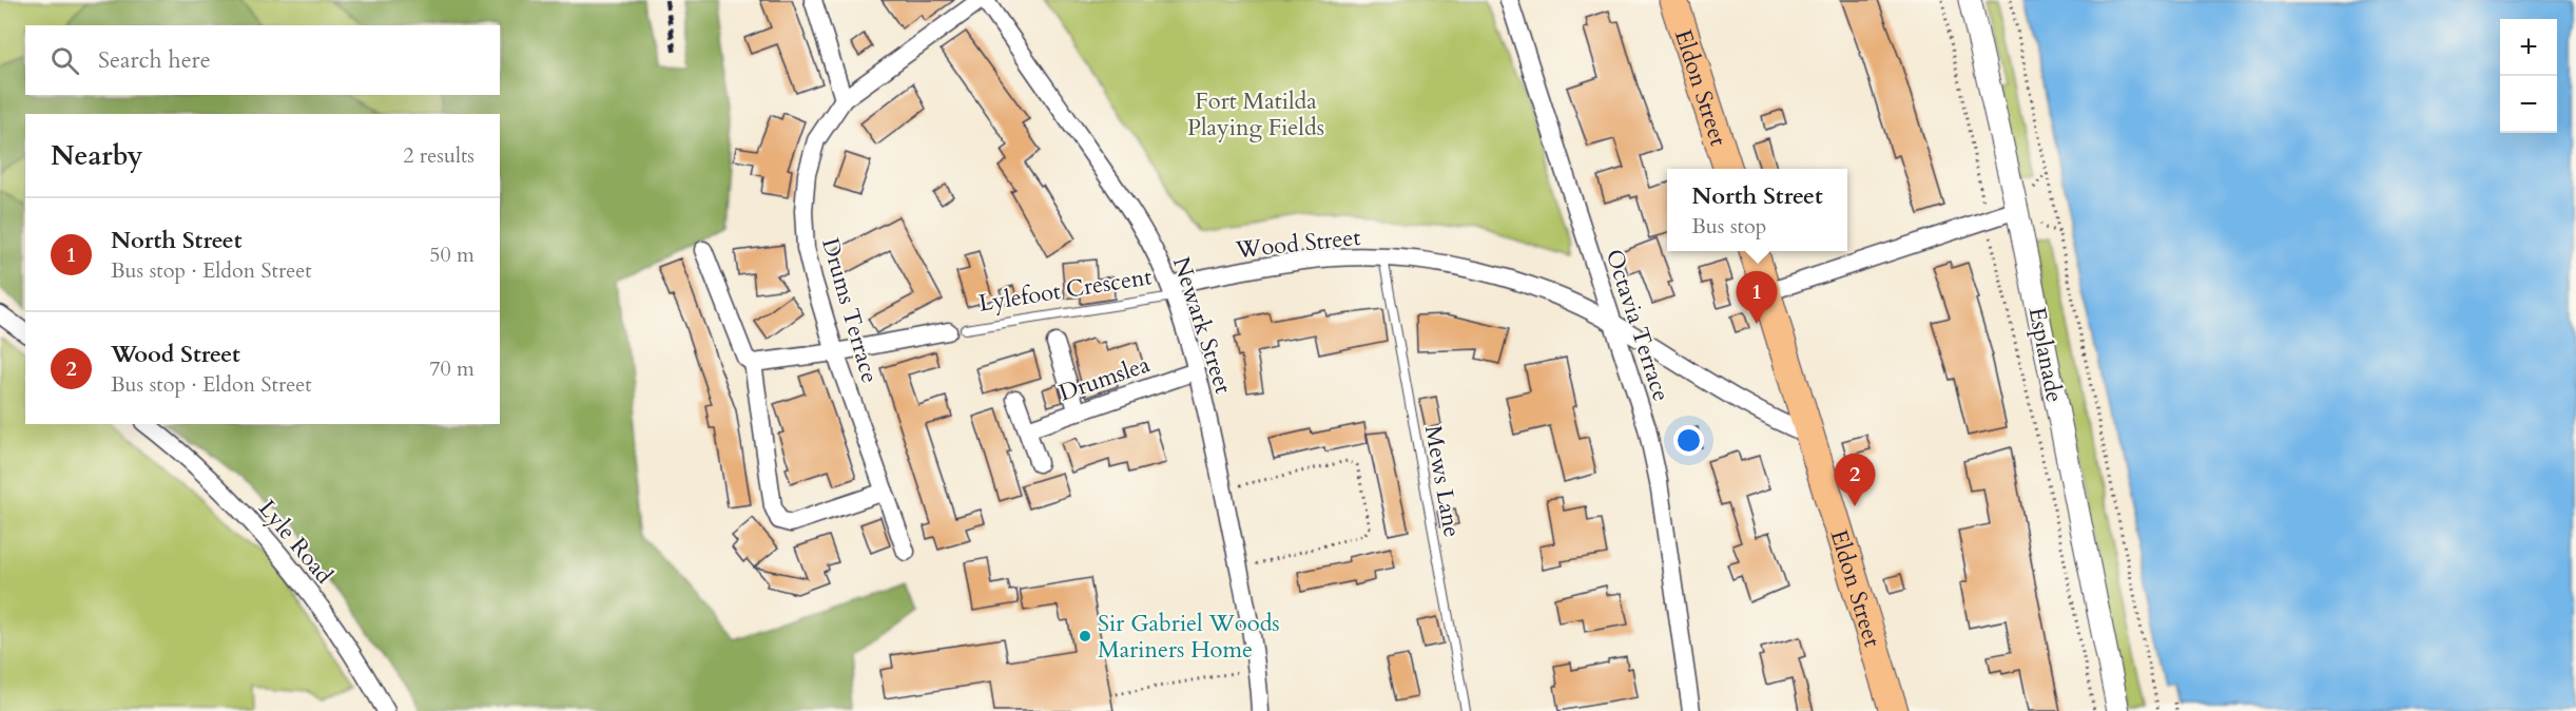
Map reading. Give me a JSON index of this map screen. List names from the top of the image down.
{
  "streets": {
    "main road": ["Eldon Street"],
    "street": [
      "Wood Street",
      "Lylefoot Crescent",
      "Drums Terrace",
      "Newark Street",
      "Octavia Terrace",
      "Esplanade",
      "Drumslea",
      "Lyle Road"
    ],
    "lane": ["Mews Lane"]
  },
  "crossings": [
    ["Eldon Street", "Wood Street"],
    ["Wood Street", "Lylefoot Crescent"],
    ["Wood Street", "Newark Street"],
    ["Wood Street", "Octavia Terrace"],
    ["Wood Street", "Mews Lane"],
    ["Lylefoot Crescent", "Drums Terrace"],
    ["Lylefoot Crescent", "Newark Street"],
    ["Drums Terrace", "Newark Street"],
    ["Newark Street", "Drumslea"]
  ],
  "parks": ["Fort Matilda Playing Fields"],
  "places": ["Sir Gabriel Woods Mariners Home"],
  "page": {
    "map_buttons": ["+", "−"],
    "search": "Search here",
    "heading": ["Nearby", "2 results"],
    "popup": ["North Street", "Bus stop"],
    "list": [
      {
        "mark": "1",
        "name": "North Street",
        "note": "Bus stop · Eldon Street",
        "value": "50 m"
      },
      {
        "mark": "2",
        "name": "Wood Street",
        "note": "Bus stop · Eldon Street",
        "value": "70 m"
      }
    ],
    "pins": ["1", "2"]
  }
}
